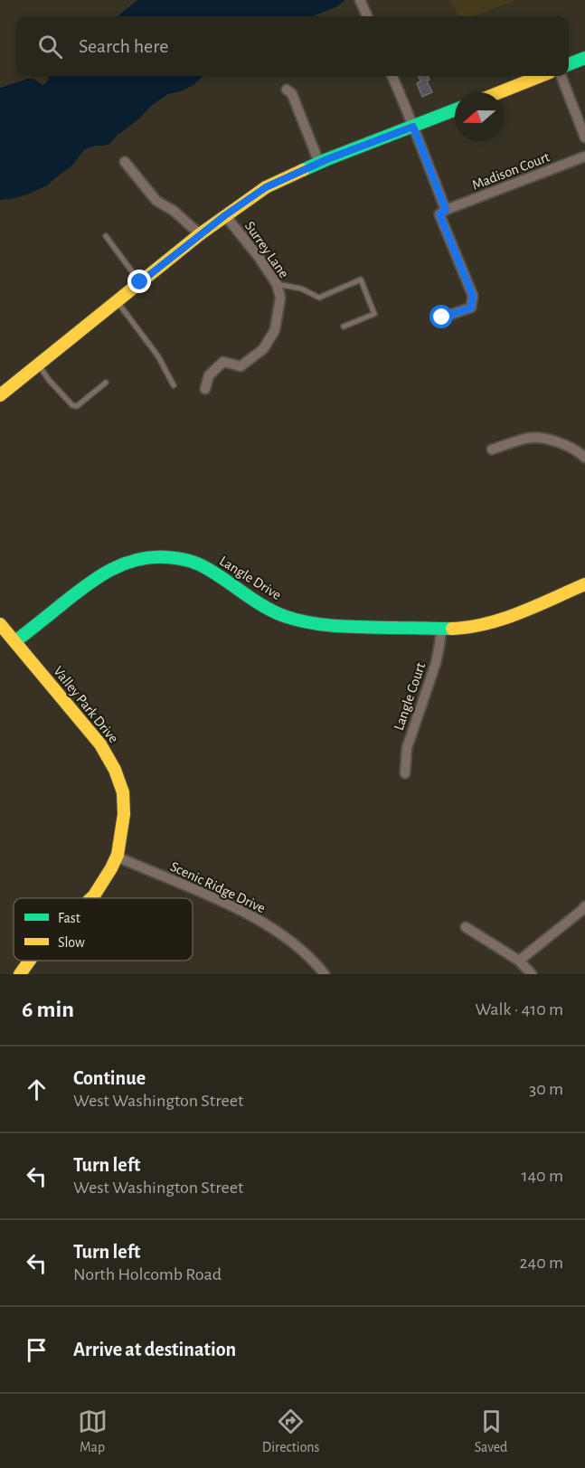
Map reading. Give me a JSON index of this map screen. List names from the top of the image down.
{
  "streets": {
    "street": [
      "Madison Court",
      "Surrey Lane",
      "Langle Drive",
      "Langle Court",
      "Valley Park Drive",
      "Scenic Ridge Drive"
    ]
  },
  "crossings": [
    ["Langle Drive", "Langle Court"],
    ["Langle Drive", "Valley Park Drive"],
    ["Valley Park Drive", "Scenic Ridge Drive"]
  ],
  "legend": ["Fast", "Slow"],
  "north": "left",
  "page": {
    "search": "Search here",
    "heading": ["6 min", "Walk · 410 m"],
    "list": [
      ["Continue", "West Washington Street", "30 m"],
      ["Turn left", "West Washington Street", "140 m"],
      ["Turn left", "North Holcomb Road", "240 m"],
      "Arrive at destination"
    ],
    "nav": ["Map", "Directions", "Saved"]
  }
}
